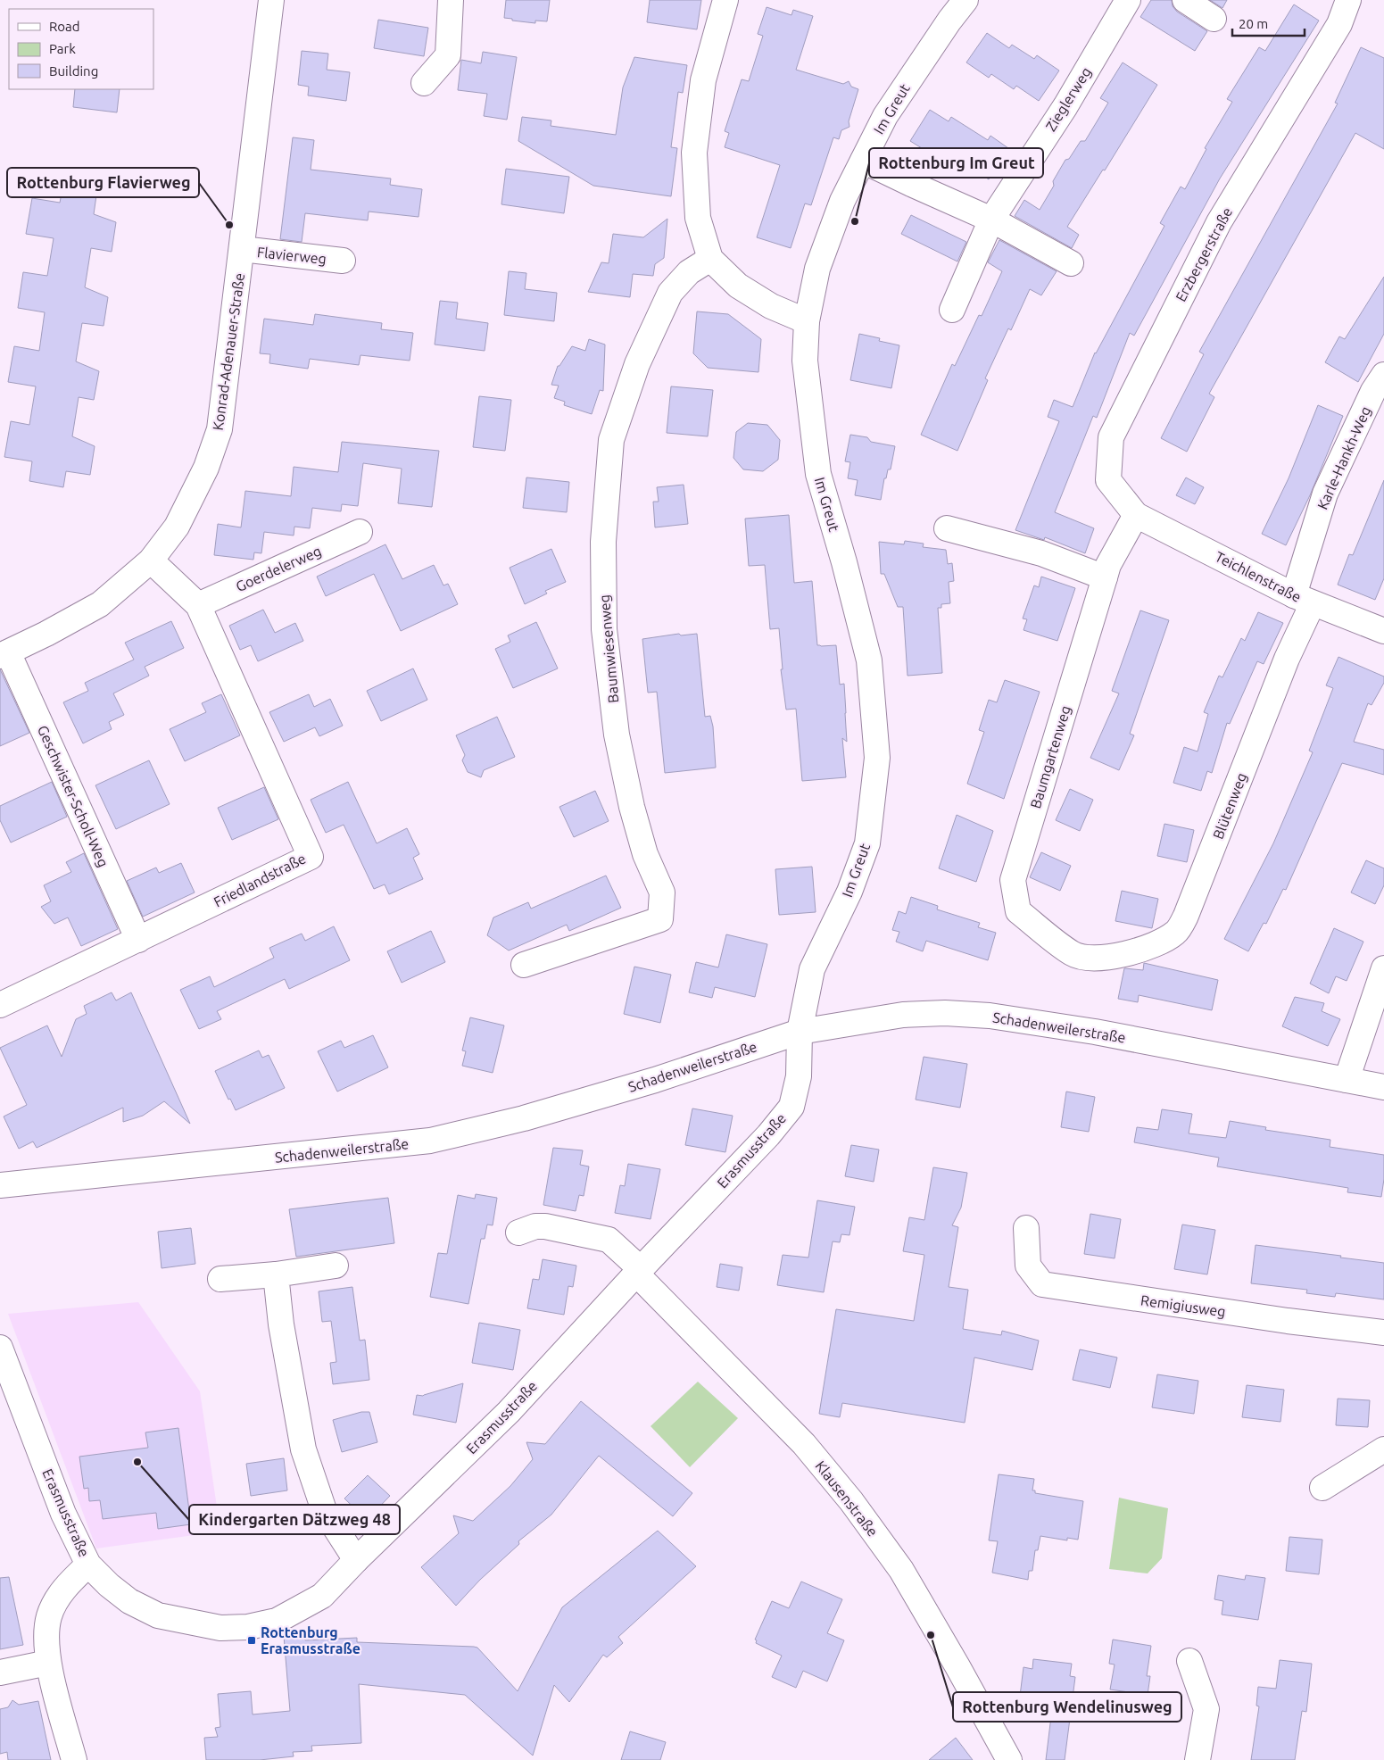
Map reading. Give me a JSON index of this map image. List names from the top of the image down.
{
  "streets": {
    "street": [
      "Zieglerweg",
      "Im Greut",
      "Erzbergerstraße",
      "Flavierweg",
      "Konrad-Adenauer-Straße",
      "Karle-Hankh-Weg",
      "Goerdelerweg",
      "Teichlenstraße",
      "Baumwiesenweg",
      "Baumgartenweg",
      "Geschwister-Scholl-Weg",
      "Blütenweg",
      "Friedlandstraße",
      "Schadenweilerstraße",
      "Erasmusstraße",
      "Remigiusweg",
      "Klausenstraße"
    ]
  },
  "crossings": [
    ["Im Greut", "Schadenweilerstraße"],
    ["Im Greut", "Erasmusstraße"],
    ["Erzbergerstraße", "Teichlenstraße"],
    ["Erzbergerstraße", "Baumgartenweg"],
    ["Flavierweg", "Konrad-Adenauer-Straße"],
    ["Konrad-Adenauer-Straße", "Geschwister-Scholl-Weg"],
    ["Konrad-Adenauer-Straße", "Friedlandstraße"],
    ["Karle-Hankh-Weg", "Teichlenstraße"],
    ["Karle-Hankh-Weg", "Blütenweg"],
    ["Goerdelerweg", "Friedlandstraße"],
    ["Teichlenstraße", "Baumgartenweg"],
    ["Teichlenstraße", "Blütenweg"],
    ["Baumgartenweg", "Blütenweg"],
    ["Geschwister-Scholl-Weg", "Friedlandstraße"],
    ["Schadenweilerstraße", "Erasmusstraße"],
    ["Erasmusstraße", "Klausenstraße"]
  ],
  "places": {
    "other": [
      "Rottenburg Im Greut",
      "Rottenburg Flavierweg",
      "Kindergarten Dätzweg 48",
      "Rottenburg Wendelinusweg"
    ],
    "transit": ["Rottenburg Erasmusstraße"]
  },
  "legend": ["Road", "Park", "Building"],
  "scale_bar": "20 m"
}
